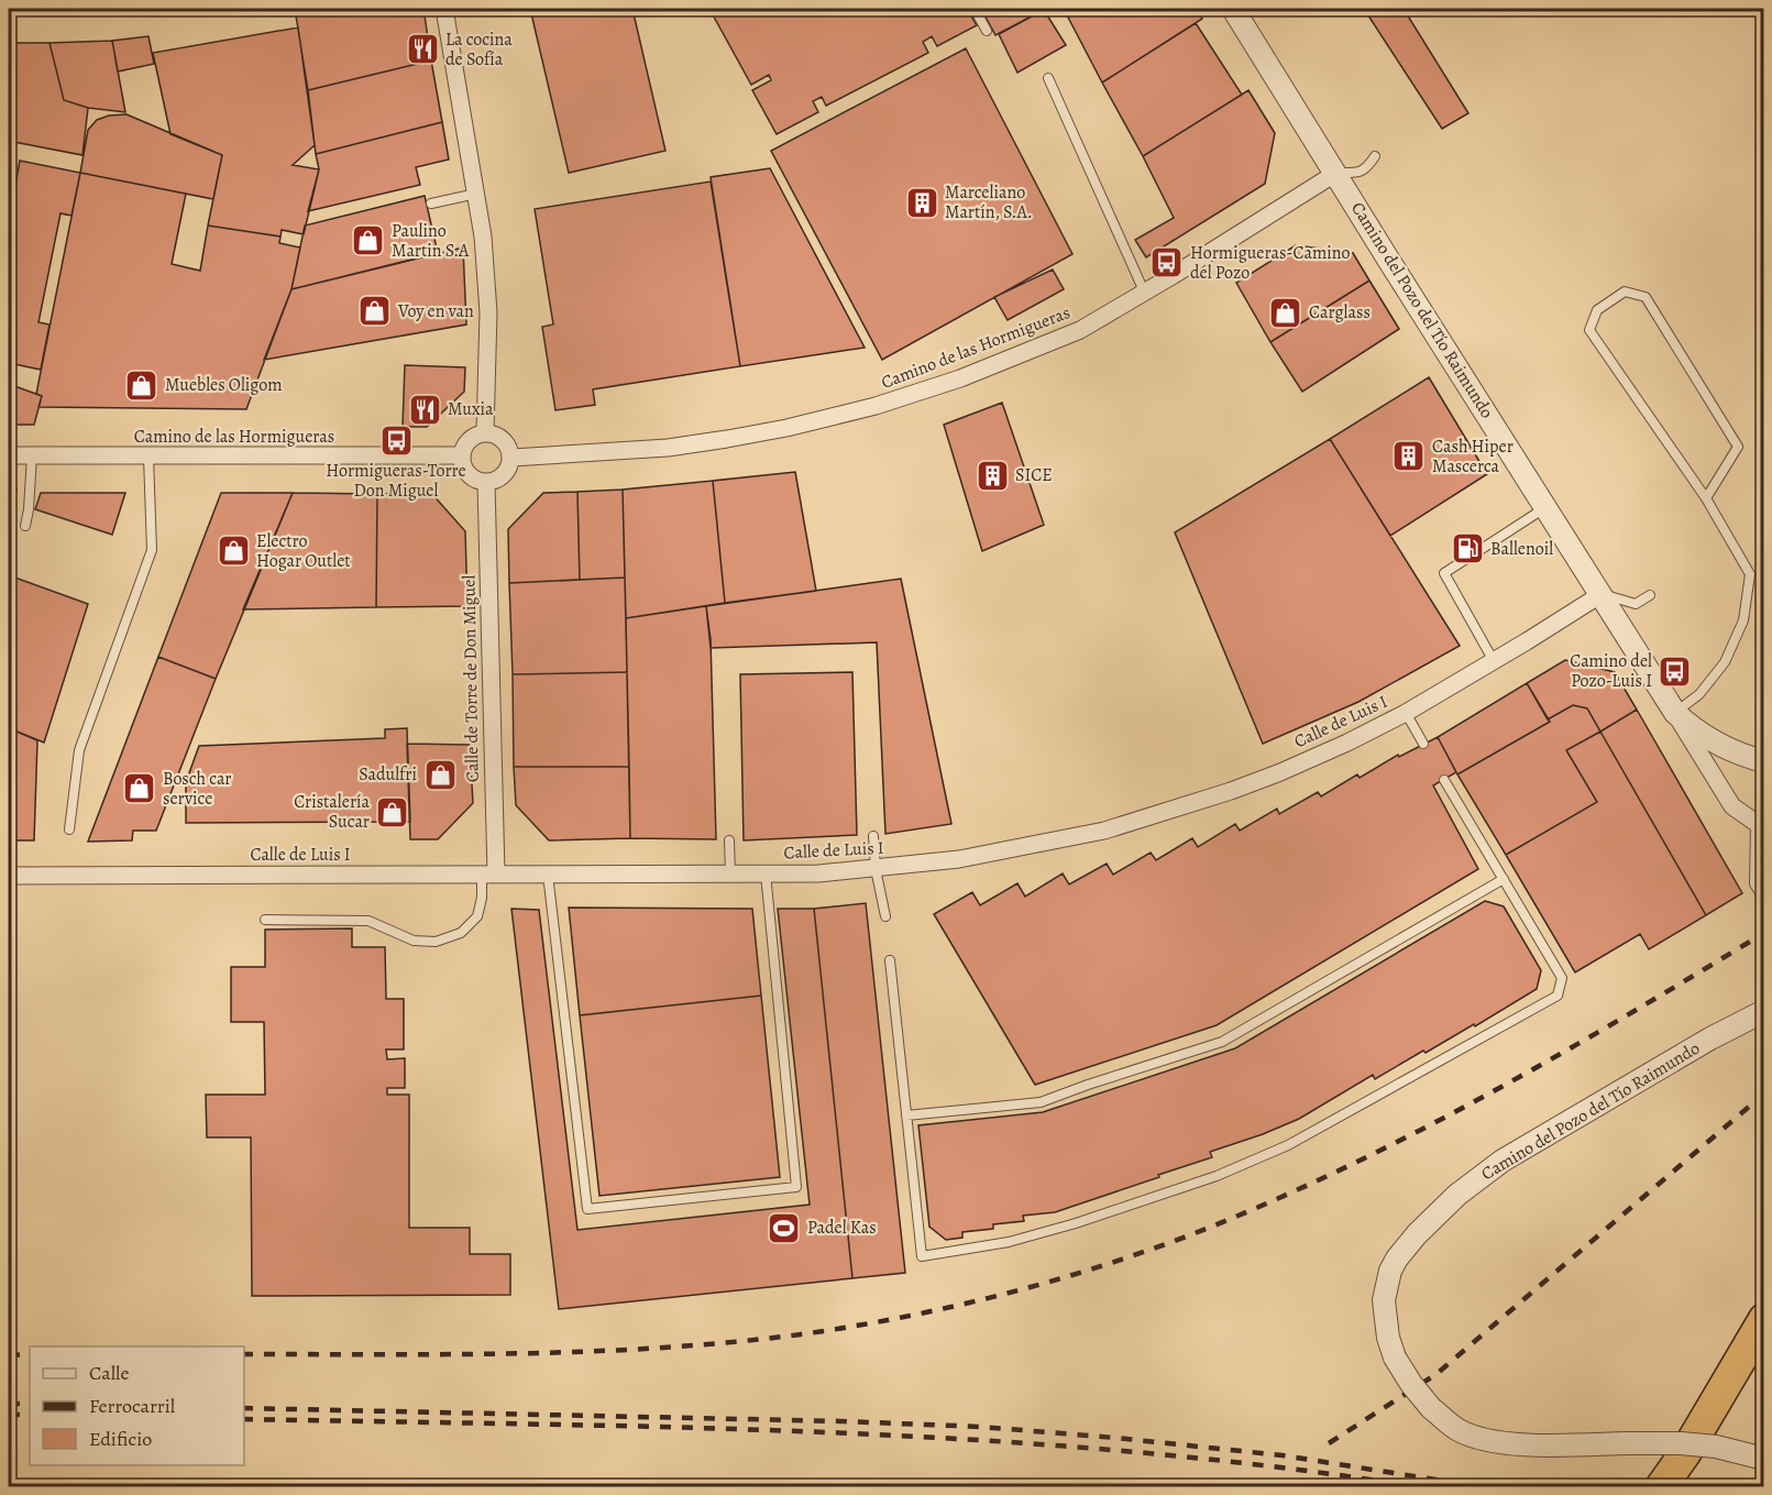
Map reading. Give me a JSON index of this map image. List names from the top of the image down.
{
  "streets": {
    "street": [
      "Camino del Pozo del Tío Raimundo",
      "Camino de las Hormigueras",
      "Calle de Torre de Don Miguel",
      "Calle de Luis I"
    ]
  },
  "crossings": [
    ["Camino del Pozo del Tío Raimundo", "Camino de las Hormigueras"],
    ["Camino del Pozo del Tío Raimundo", "Calle de Luis I"],
    ["Camino de las Hormigueras", "Calle de Torre de Don Miguel"],
    ["Calle de Torre de Don Miguel", "Calle de Luis I"]
  ],
  "places": {
    "restaurant": ["La cocina de Sofía", "Muxia"],
    "building": ["Marceliano Martín, S.A.", "Cash Hiper Mascerca", "SICE"],
    "shop": [
      "Paulino Martin S.A",
      "Voy en van",
      "Carglass",
      "Muebles Oligom",
      "Electro Hogar Outlet",
      "Sadulfri",
      "Bosch car service",
      "Cristalería Sucar"
    ],
    "bus stop": ["Hormigueras-Camino del Pozo", "Hormigueras-Torre Don Miguel", "Camino del Pozo-Luis I"],
    "fuel station": ["Ballenoil"],
    "sports": ["Padel Kas"]
  },
  "legend": ["Calle", "Ferrocarril", "Edificio"]
}
